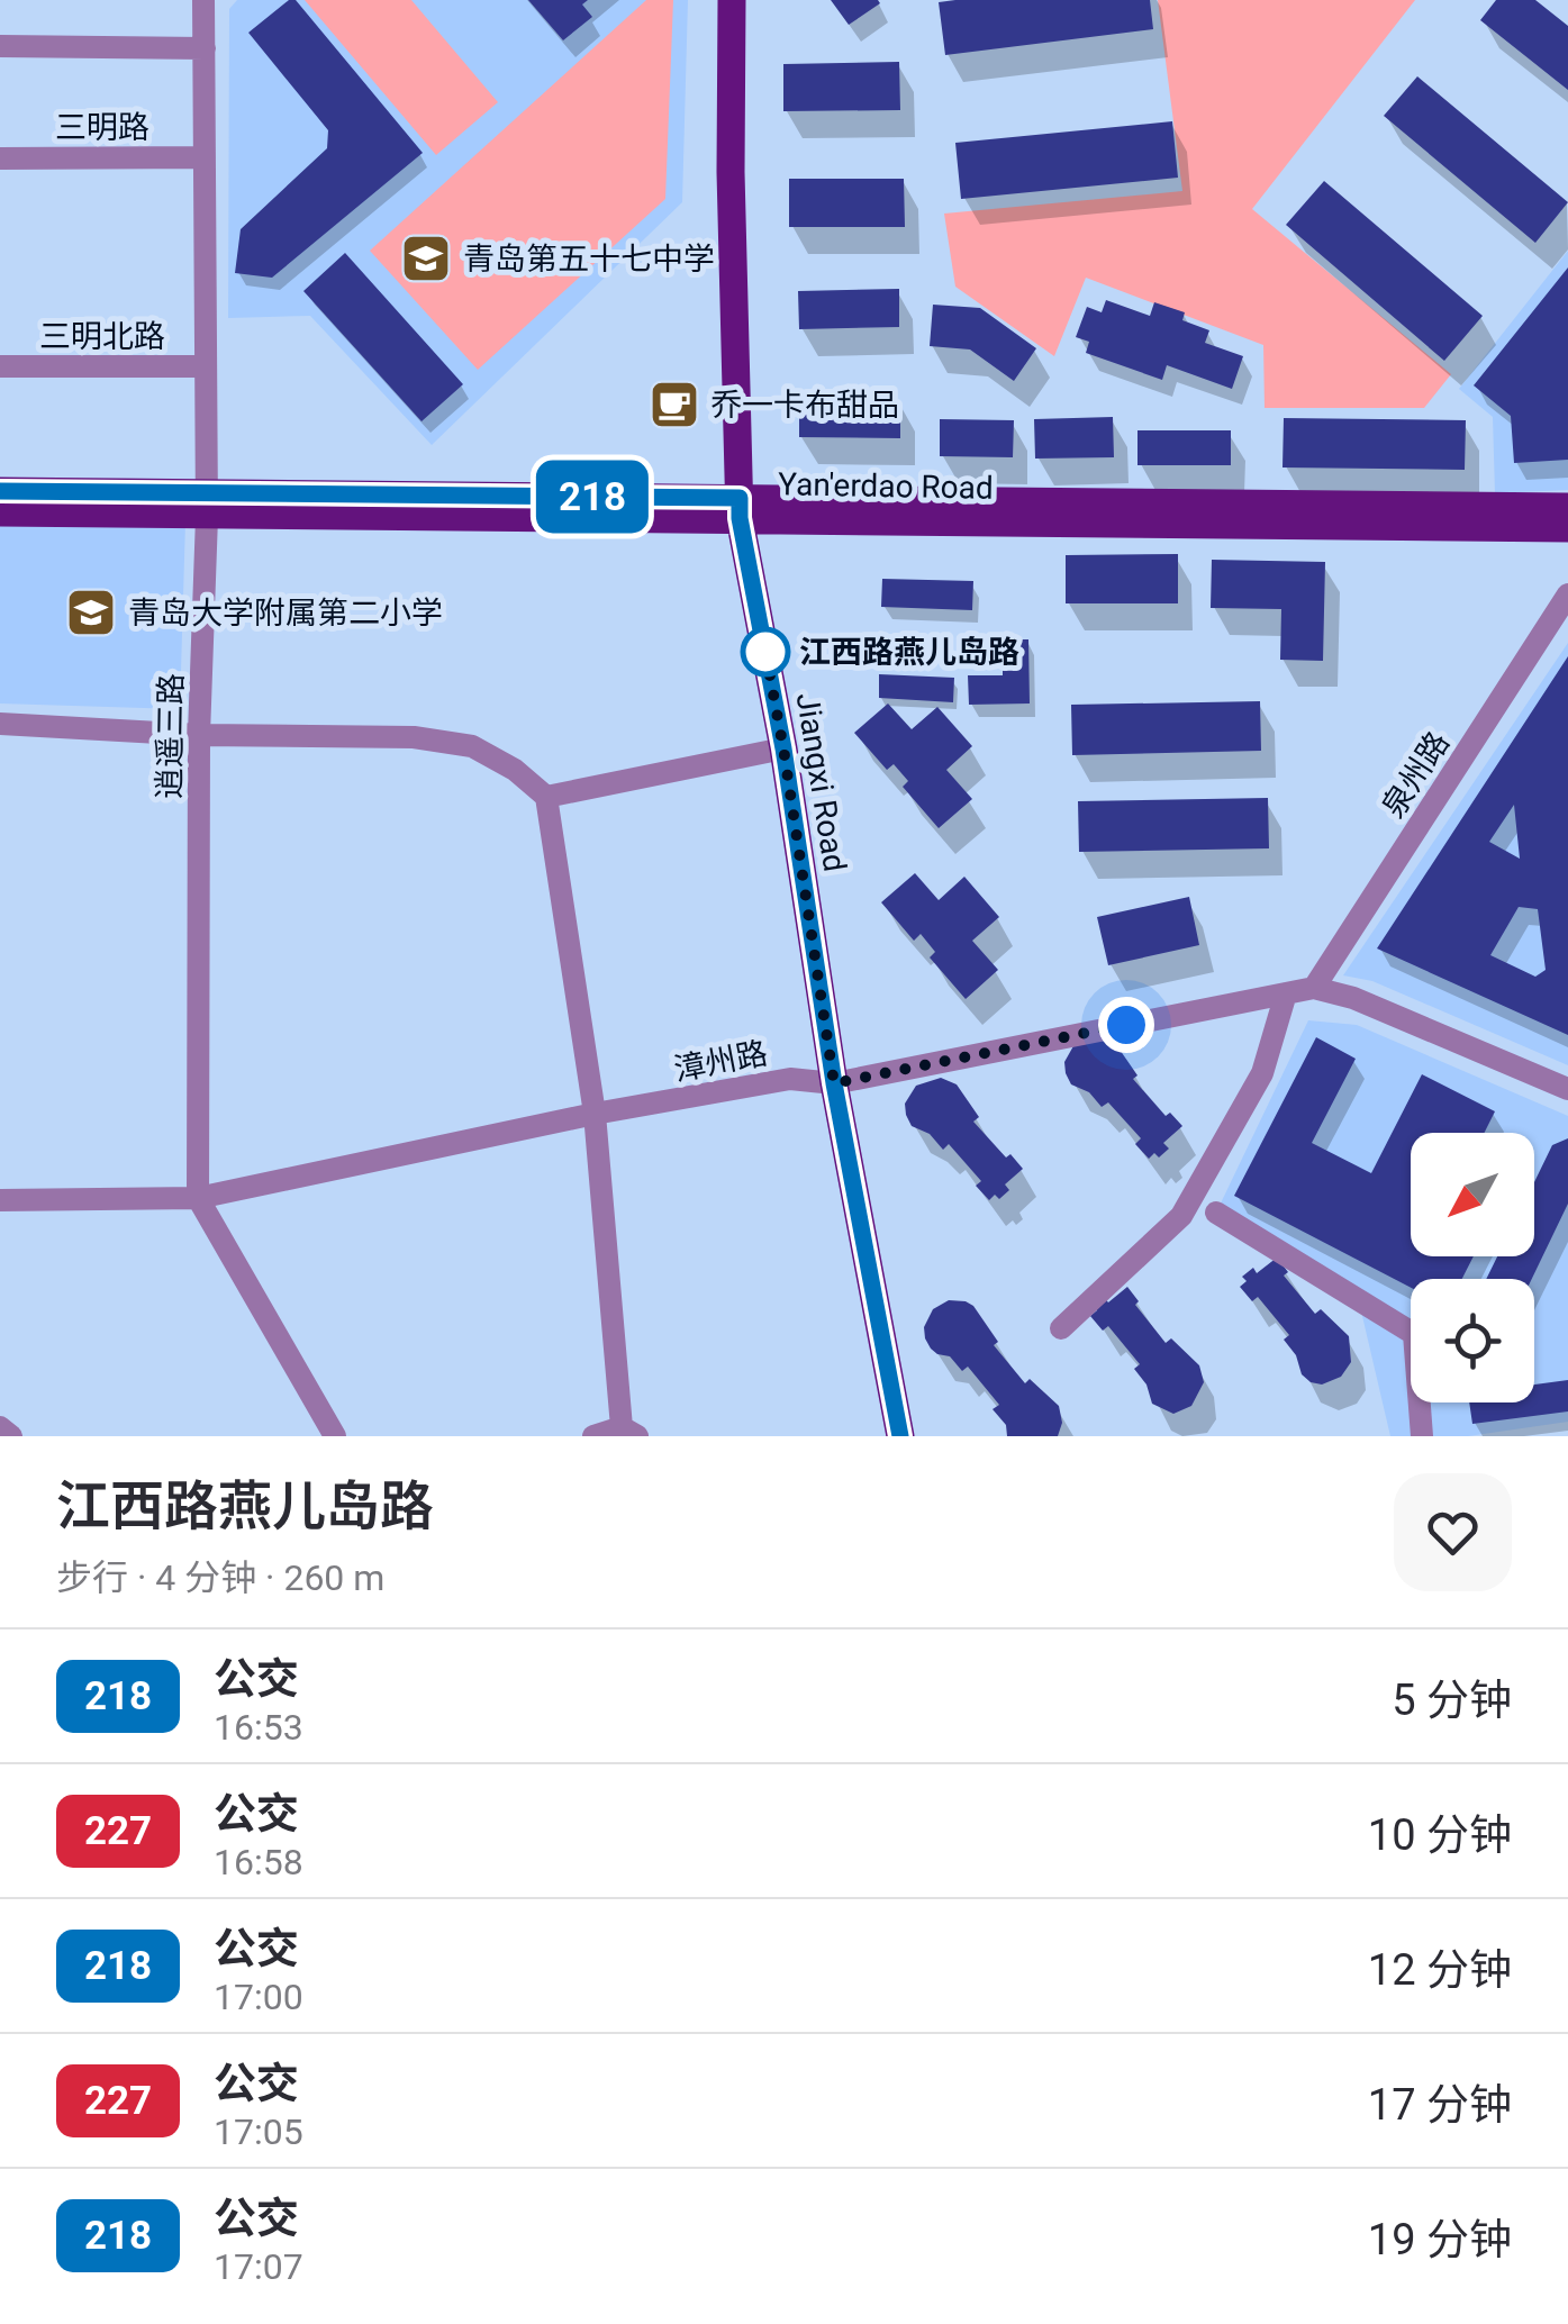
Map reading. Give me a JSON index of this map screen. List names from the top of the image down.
{
  "streets": {
    "main road": ["Yan'erdao Road", "Jiangxi Road"],
    "street": [
      "三明路",
      "三明北路",
      "逍遥三路",
      "泉州路",
      "漳州路"
    ]
  },
  "crossings": [
    ["三明路", "逍遥三路"],
    ["三明北路", "逍遥三路"],
    ["Yan'erdao Road", "逍遥三路"],
    ["Yan'erdao Road", "Jiangxi Road"],
    ["逍遥三路", "漳州路"],
    ["泉州路", "漳州路"],
    ["Jiangxi Road", "漳州路"]
  ],
  "places": {
    "school or university": ["青岛第五十七中学", "青岛大学附属第二小学"],
    "cafe": ["乔一卡布甜品"],
    "other": ["江西路燕儿岛路"]
  },
  "lines": ["bus line 218"],
  "north": "bottom left",
  "page": {
    "on_map": "218",
    "heading": ["江西路燕儿岛路", "步行 · 4 分钟 · 260 m"],
    "list": [
      {
        "mark": "218",
        "name": "公交",
        "note": "16:53",
        "value": "5 分钟"
      },
      {
        "mark": "227",
        "name": "公交",
        "note": "16:58",
        "value": "10 分钟"
      },
      {
        "mark": "218",
        "name": "公交",
        "note": "17:00",
        "value": "12 分钟"
      },
      {
        "mark": "227",
        "name": "公交",
        "note": "17:05",
        "value": "17 分钟"
      },
      {
        "mark": "218",
        "name": "公交",
        "note": "17:07",
        "value": "19 分钟"
      }
    ]
  }
}
